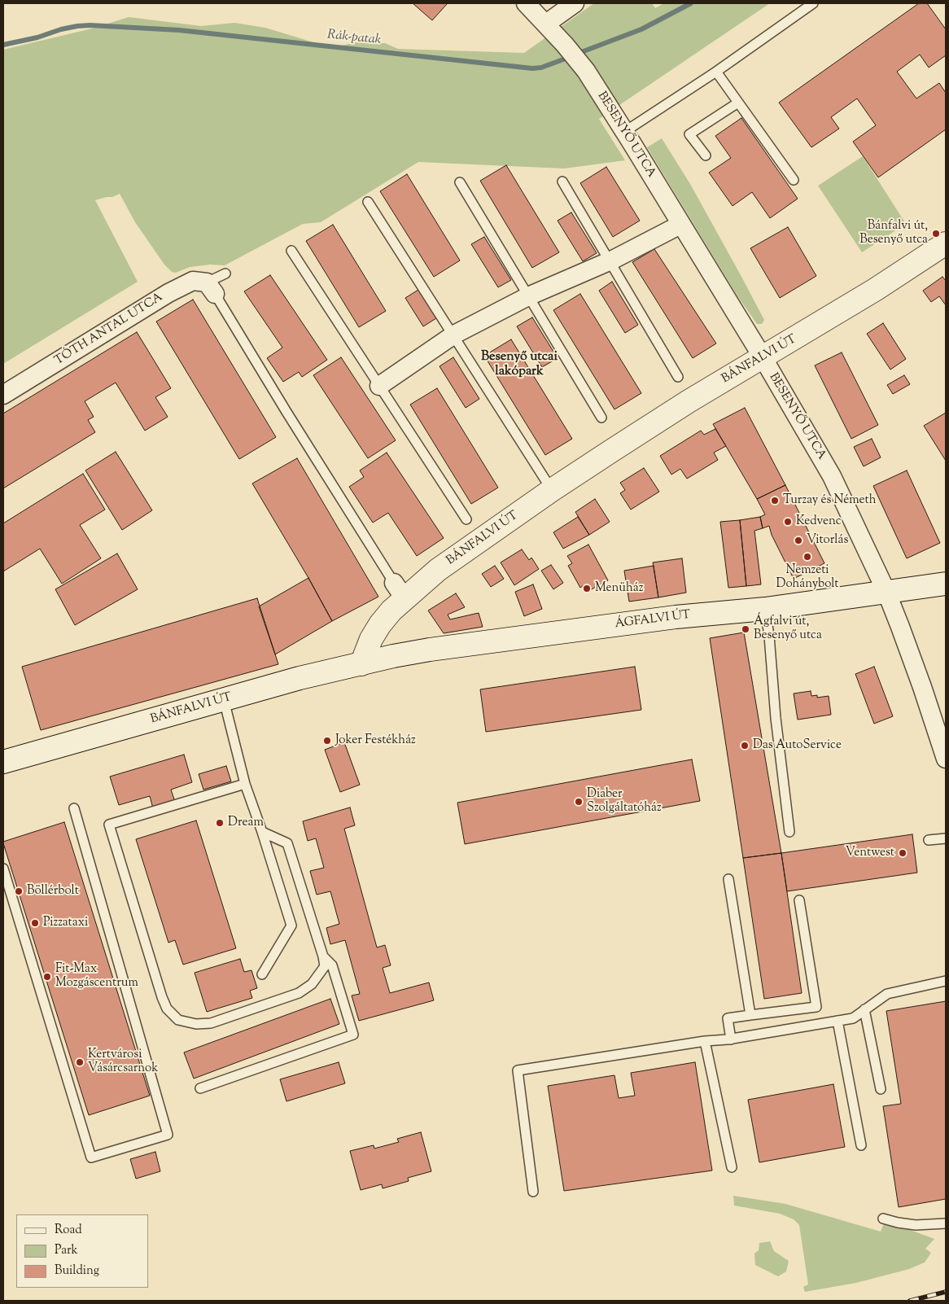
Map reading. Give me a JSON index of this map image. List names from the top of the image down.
{
  "streets": {
    "main road": ["BÁNFALVI ÚT", "ÁGFALVI ÚT"],
    "street": ["BESENYŐ UTCA", "TÓTH ANTAL UTCA"]
  },
  "crossings": [
    ["BESENYŐ UTCA", "BÁNFALVI ÚT"],
    ["BESENYŐ UTCA", "ÁGFALVI ÚT"],
    ["BÁNFALVI ÚT", "ÁGFALVI ÚT"]
  ],
  "districts": ["Besenyő utcai lakópark"],
  "water": ["Rák-patak"],
  "places": [
    "Bánfalvi út, Besenyő utca",
    "Turzay és Németh",
    "Kedvenc",
    "Vitorlás",
    "Nemzeti Dohánybolt",
    "Menüház",
    "Ágfalvi út, Besenyő utca",
    "Joker Festékház",
    "Das AutoService",
    "Diaber Szolgáltatóház",
    "Dream",
    "Ventwest",
    "Böllérbolt",
    "Pizzataxi",
    "Fit-Max Mozgáscentrum",
    "Kertvárosi Vásárcsarnok"
  ],
  "legend": ["Road", "Park", "Building"]
}
